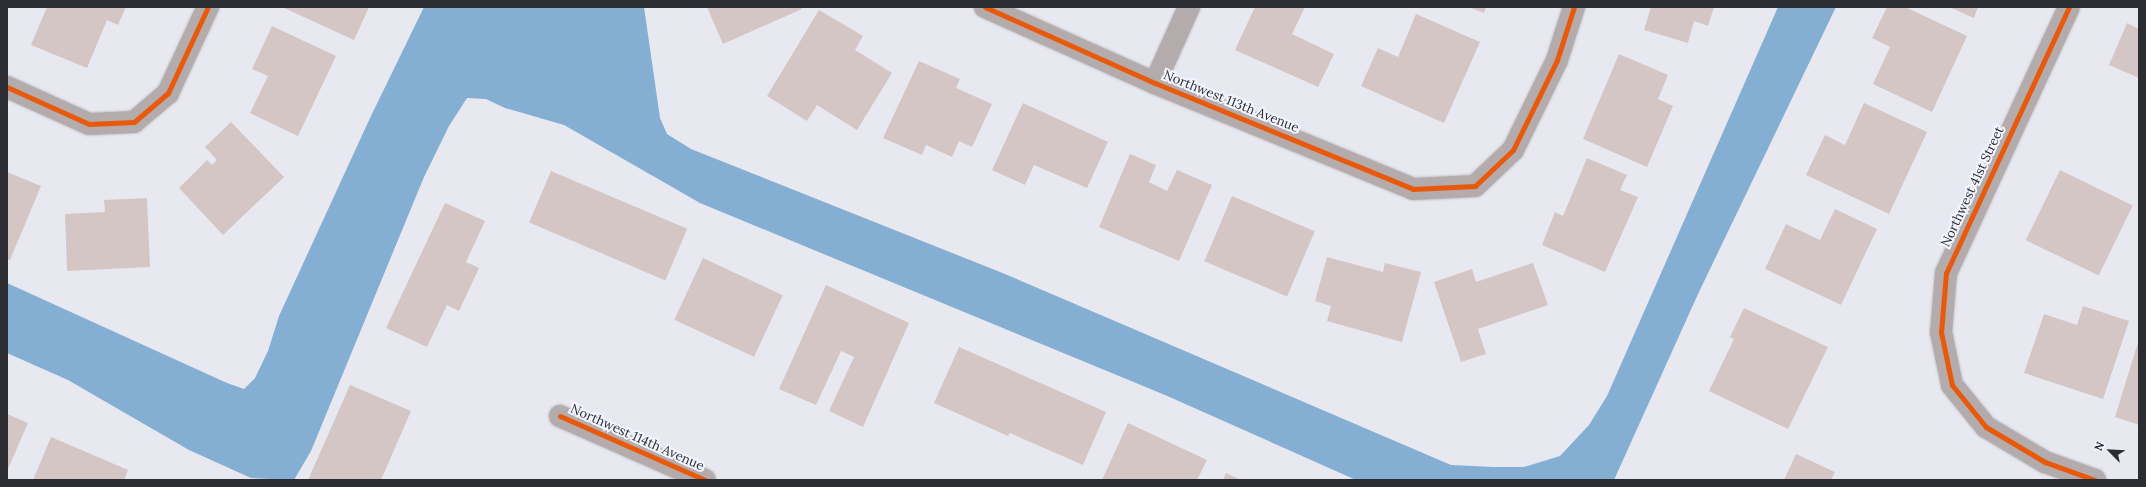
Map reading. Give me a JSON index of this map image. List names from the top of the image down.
{
  "streets": {
    "street": ["Northwest 113th Avenue", "Northwest 41st Street", "Northwest 114th Avenue"]
  },
  "north": "top left"
}
